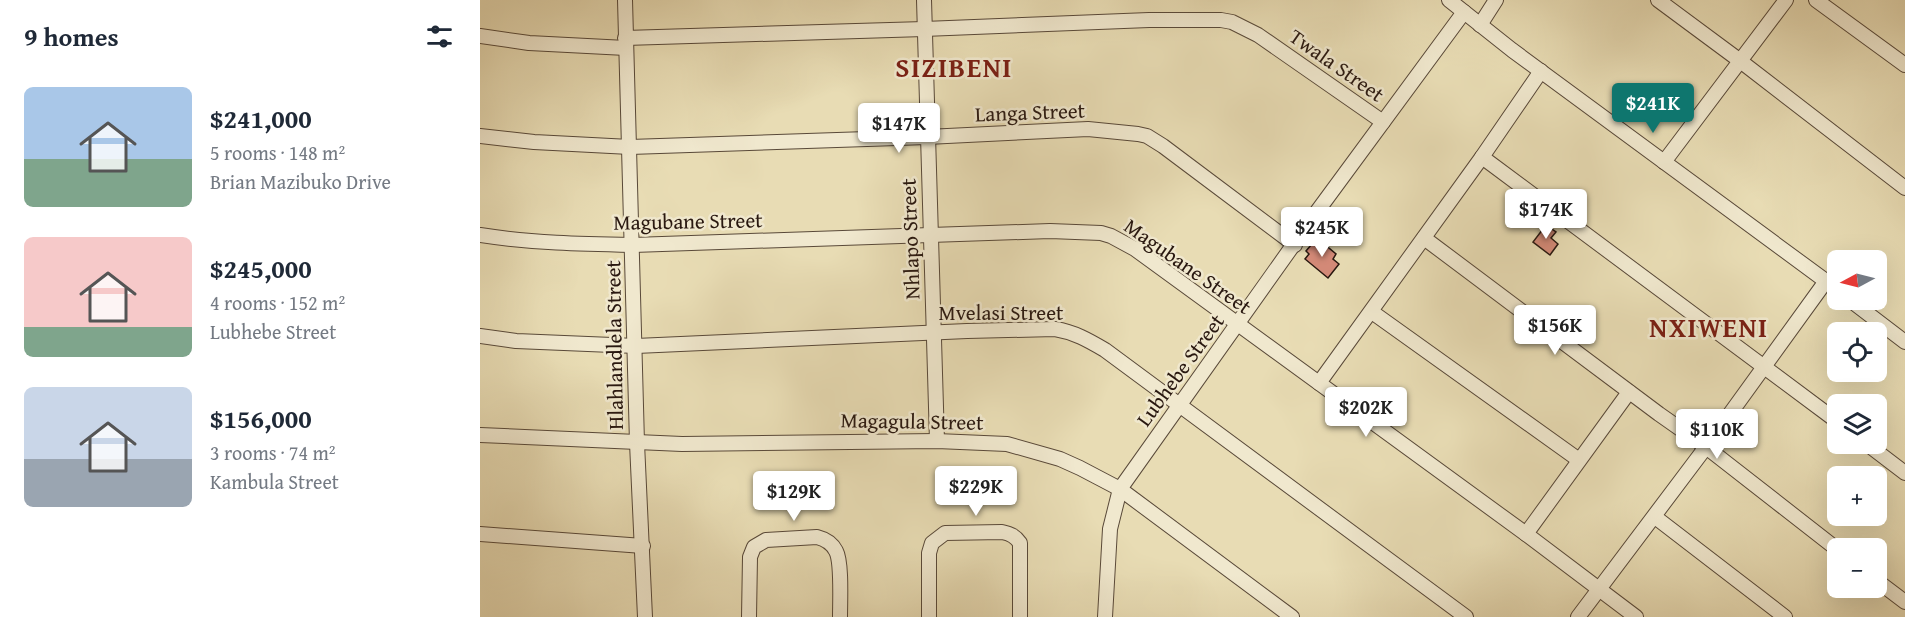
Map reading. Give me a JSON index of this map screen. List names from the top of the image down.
{
  "streets": {
    "street": [
      "Twala Street",
      "Langa Street",
      "Magubane Street",
      "Nhlapo Street",
      "Mvelasi Street",
      "Hlahlandlela Street",
      "Lubhebe Street",
      "Magagula Street"
    ]
  },
  "crossings": [
    ["Twala Street", "Nhlapo Street"],
    ["Twala Street", "Hlahlandlela Street"],
    ["Twala Street", "Lubhebe Street"],
    ["Langa Street", "Nhlapo Street"],
    ["Langa Street", "Hlahlandlela Street"],
    ["Langa Street", "Lubhebe Street"],
    ["Magubane Street", "Nhlapo Street"],
    ["Magubane Street", "Hlahlandlela Street"],
    ["Magubane Street", "Lubhebe Street"],
    ["Nhlapo Street", "Mvelasi Street"],
    ["Nhlapo Street", "Magagula Street"],
    ["Mvelasi Street", "Hlahlandlela Street"],
    ["Mvelasi Street", "Lubhebe Street"],
    ["Hlahlandlela Street", "Magagula Street"],
    ["Lubhebe Street", "Magagula Street"]
  ],
  "districts": ["SIZIBENI", "NXIWENI"],
  "north": "left",
  "page": {
    "heading": "9 homes",
    "list": [
      {
        "name": "$241,000",
        "note": "5 rooms · 148 m² · Brian Mazibuko Drive"
      },
      {
        "name": "$245,000",
        "note": "4 rooms · 152 m² · Lubhebe Street"
      },
      {
        "name": "$156,000",
        "note": "3 rooms · 74 m² · Kambula Street"
      }
    ],
    "price": [
      "$241K",
      "$147K",
      "$174K",
      "$245K",
      "$156K",
      "$202K",
      "$110K",
      "$229K",
      "$129K"
    ],
    "map_buttons": ["+", "−"]
  }
}
